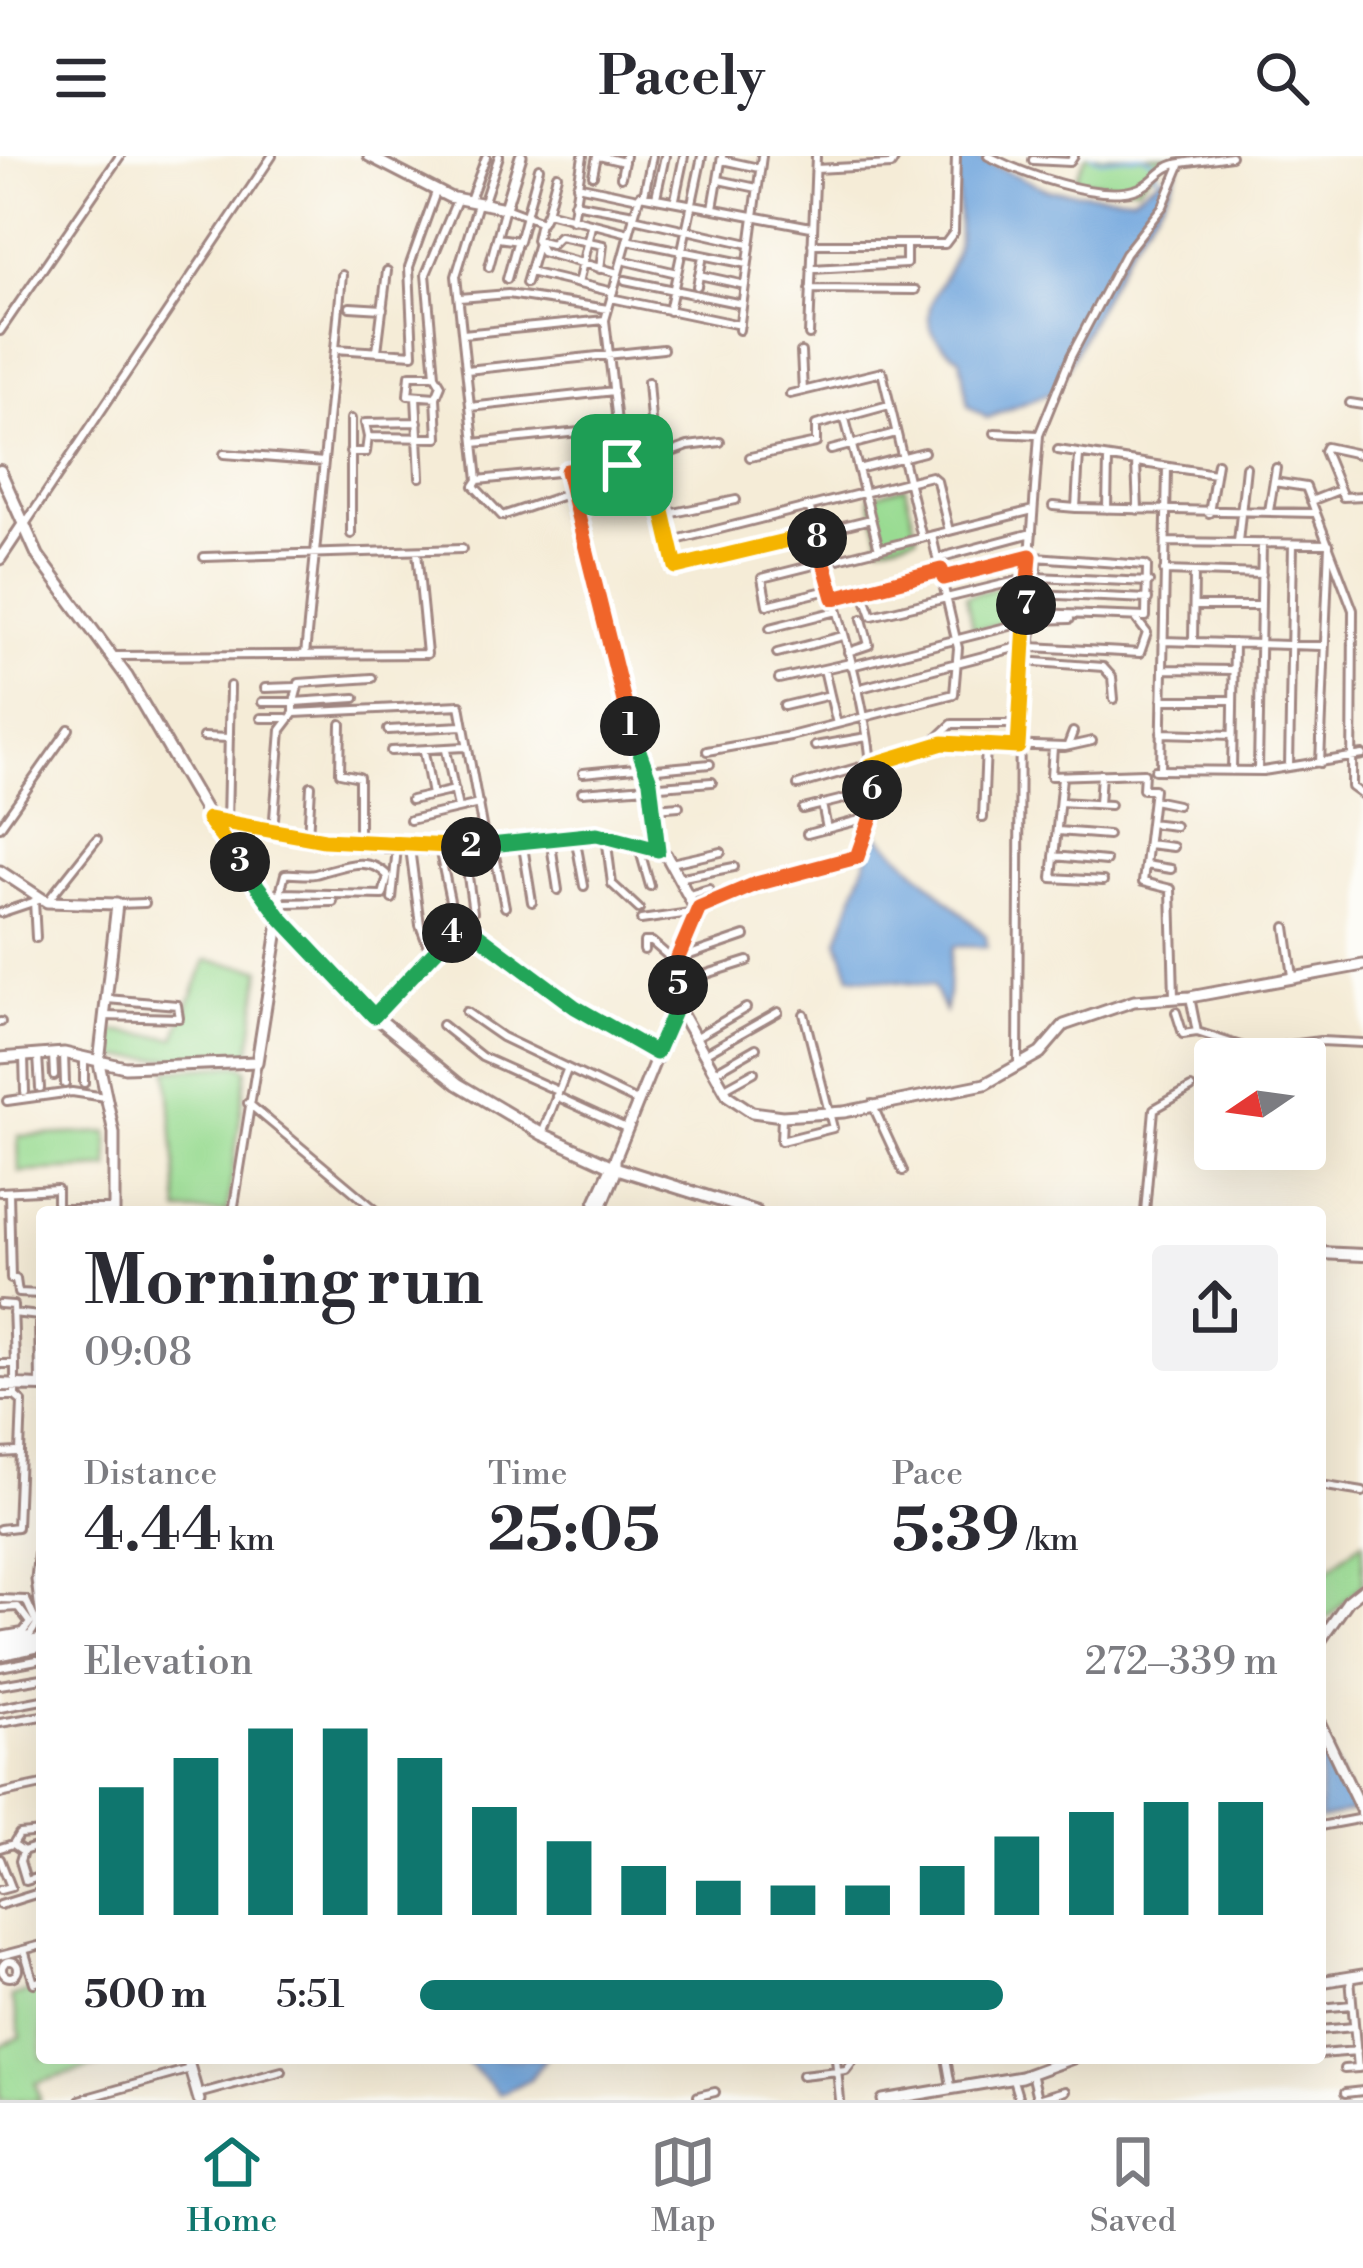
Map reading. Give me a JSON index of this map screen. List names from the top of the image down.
{
  "north": "left",
  "page": {
    "header": "Pacely",
    "pins": [
      "8",
      "7",
      "1",
      "6",
      "2",
      "3",
      "4",
      "5"
    ],
    "heading": ["Morning run", "09:08"],
    "stats": [
      ["Distance", "4.44 km"],
      ["Time", "25:05"],
      ["Pace", "5:39 /km"]
    ],
    "chart": ["Elevation", "272–339 m"],
    "list": [
      {
        "name": "500 m",
        "note": "5:51"
      }
    ],
    "tabs": ["Home", "Map", "Saved"]
  }
}
